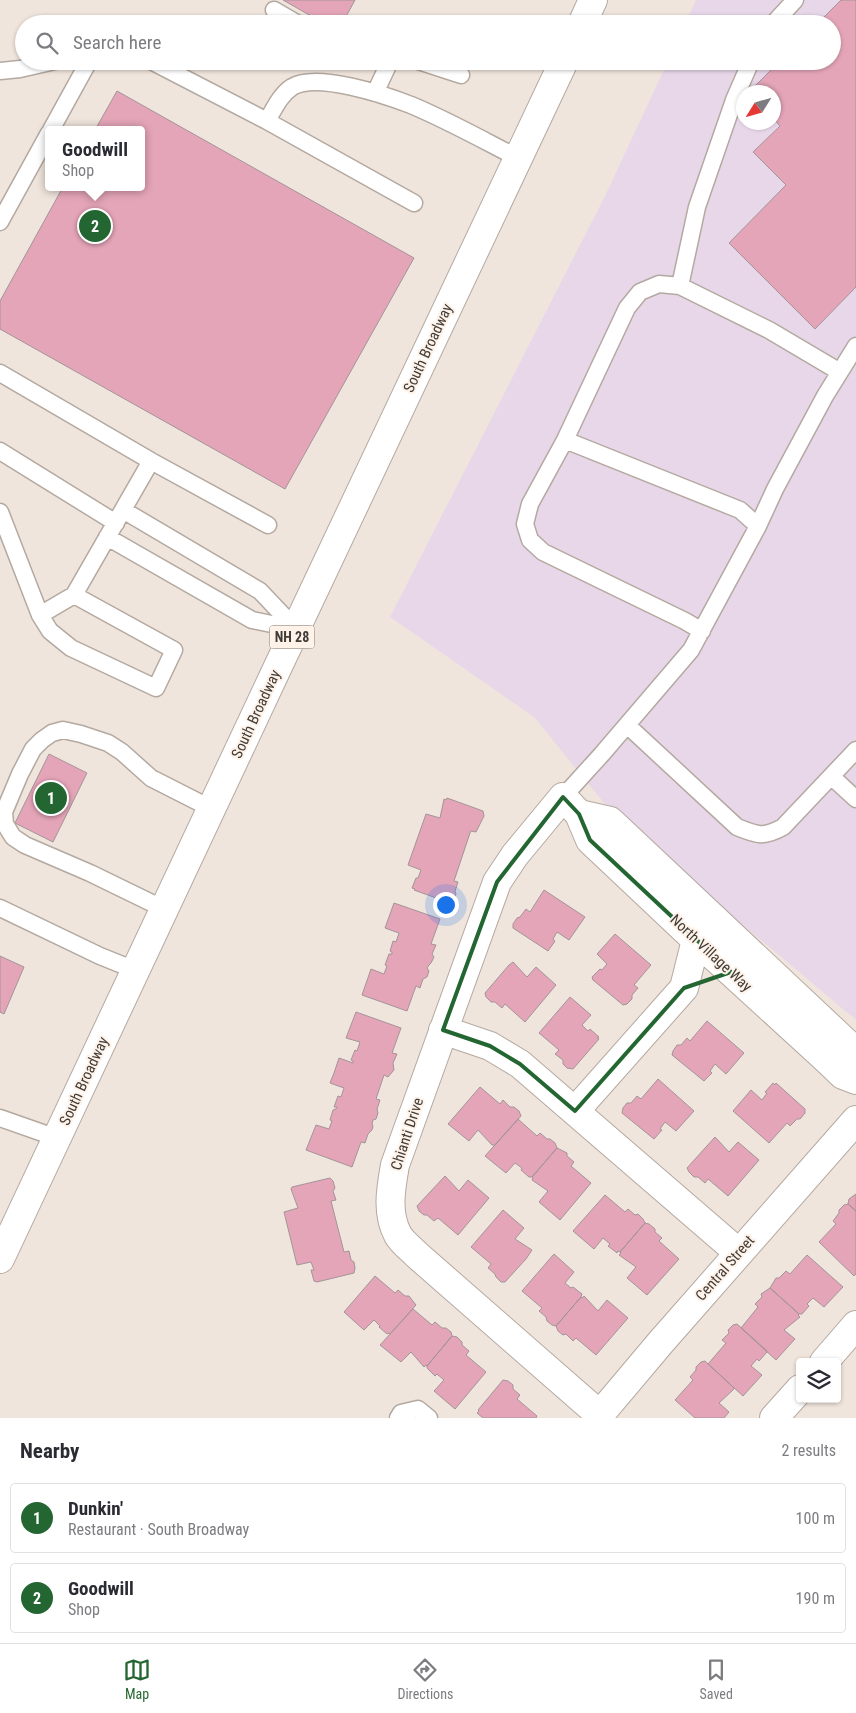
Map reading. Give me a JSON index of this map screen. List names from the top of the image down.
{
  "streets": {
    "street": [
      "South Broadway",
      "NH 28",
      "North Village Way",
      "Chianti Drive",
      "Central Street"
    ]
  },
  "crossings": [
    ["North Village Way", "Chianti Drive"],
    ["Chianti Drive", "Central Street"]
  ],
  "north": "bottom left",
  "page": {
    "search": "Search here",
    "popup": ["Goodwill", "Shop"],
    "pins": ["2", "1"],
    "heading": ["Nearby", "2 results"],
    "list": [
      {
        "mark": "1",
        "name": "Dunkin'",
        "note": "Restaurant · South Broadway",
        "value": "100 m"
      },
      {
        "mark": "2",
        "name": "Goodwill",
        "note": "Shop",
        "value": "190 m"
      }
    ],
    "nav": ["Map", "Directions", "Saved"]
  }
}
